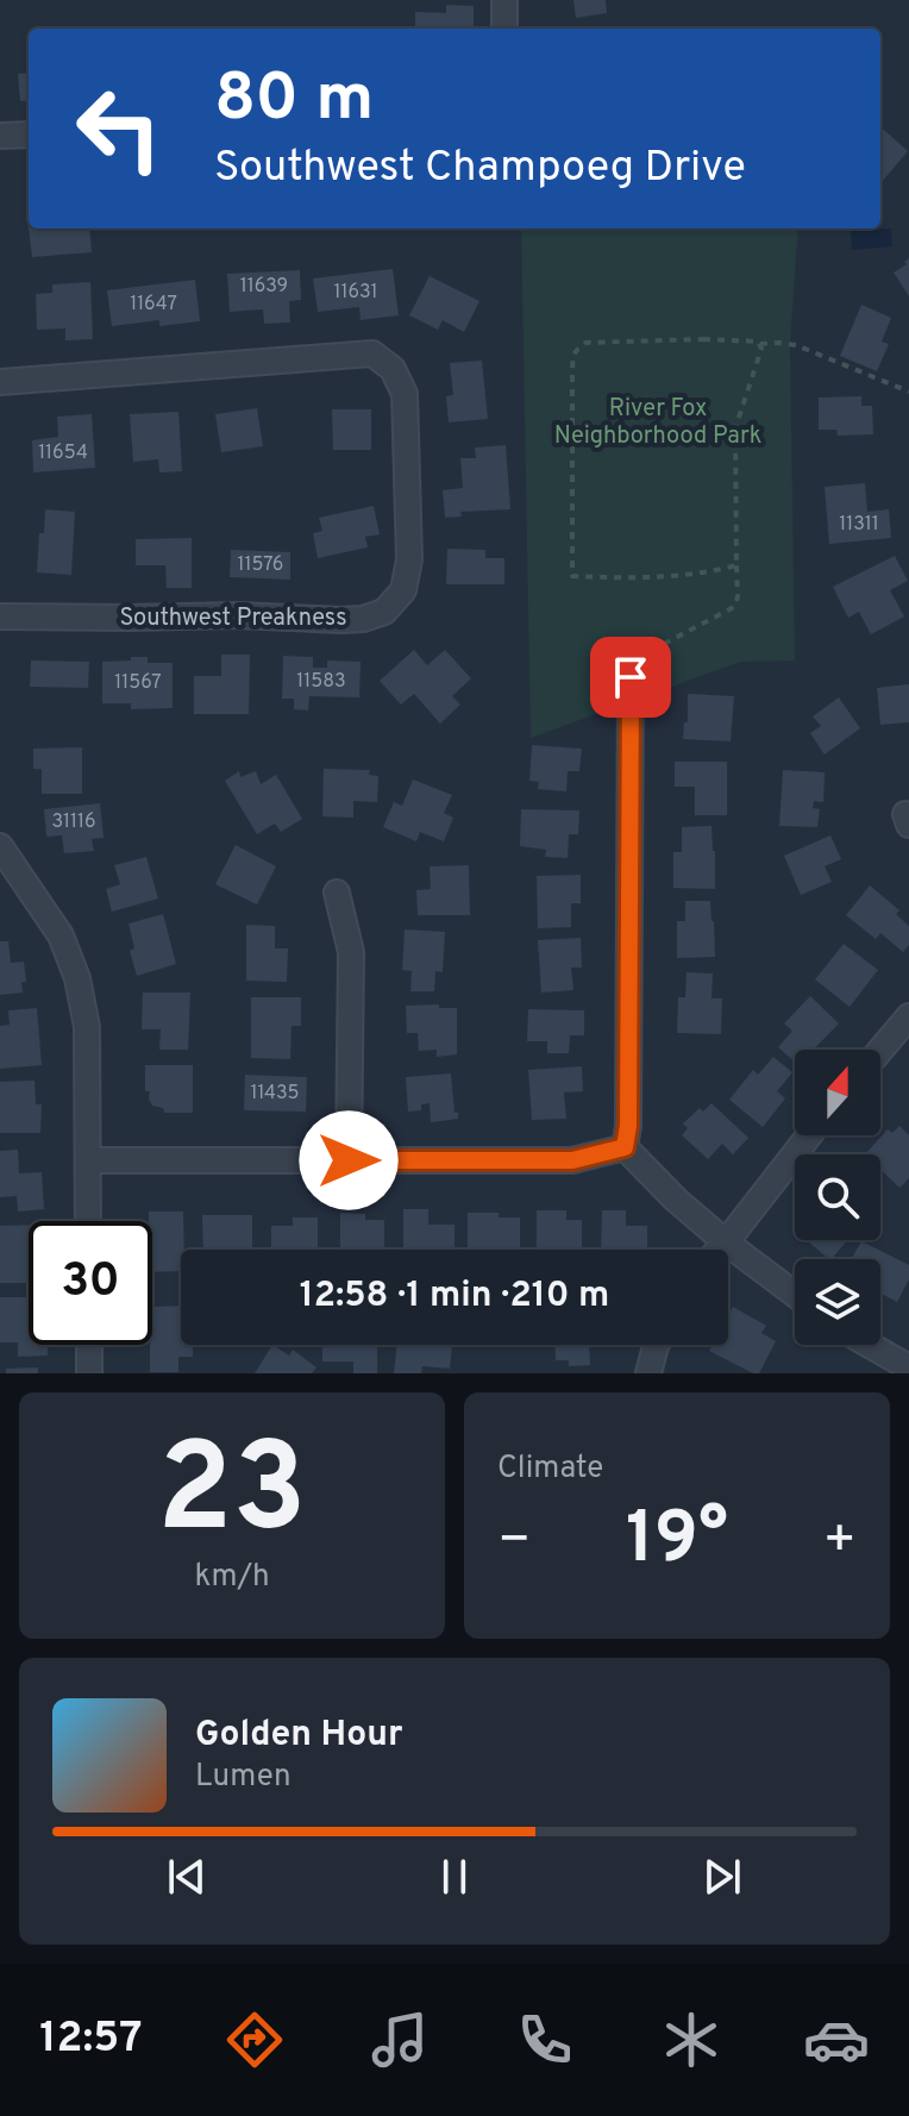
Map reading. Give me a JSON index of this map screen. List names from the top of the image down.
{
  "streets": {
    "street": ["Southwest Preakness"]
  },
  "parks": ["River Fox Neighborhood Park"],
  "house_numbers": [
    "11639",
    "11631",
    "11647",
    "11654",
    "11311",
    "11576",
    "11583",
    "11567",
    "31116",
    "11435"
  ],
  "north": "top",
  "page": {
    "turn": ["80 m", "Southwest Champoeg Drive"],
    "limit": "30",
    "trip": "12:58 · 1 min · 210 m",
    "tile": [
      ["23", "km/h"],
      "Climate"
    ],
    "heat": ["−", "19°", "+"],
    "song": ["Golden Hour", "Lumen"],
    "tabs": "12:57"
  }
}
